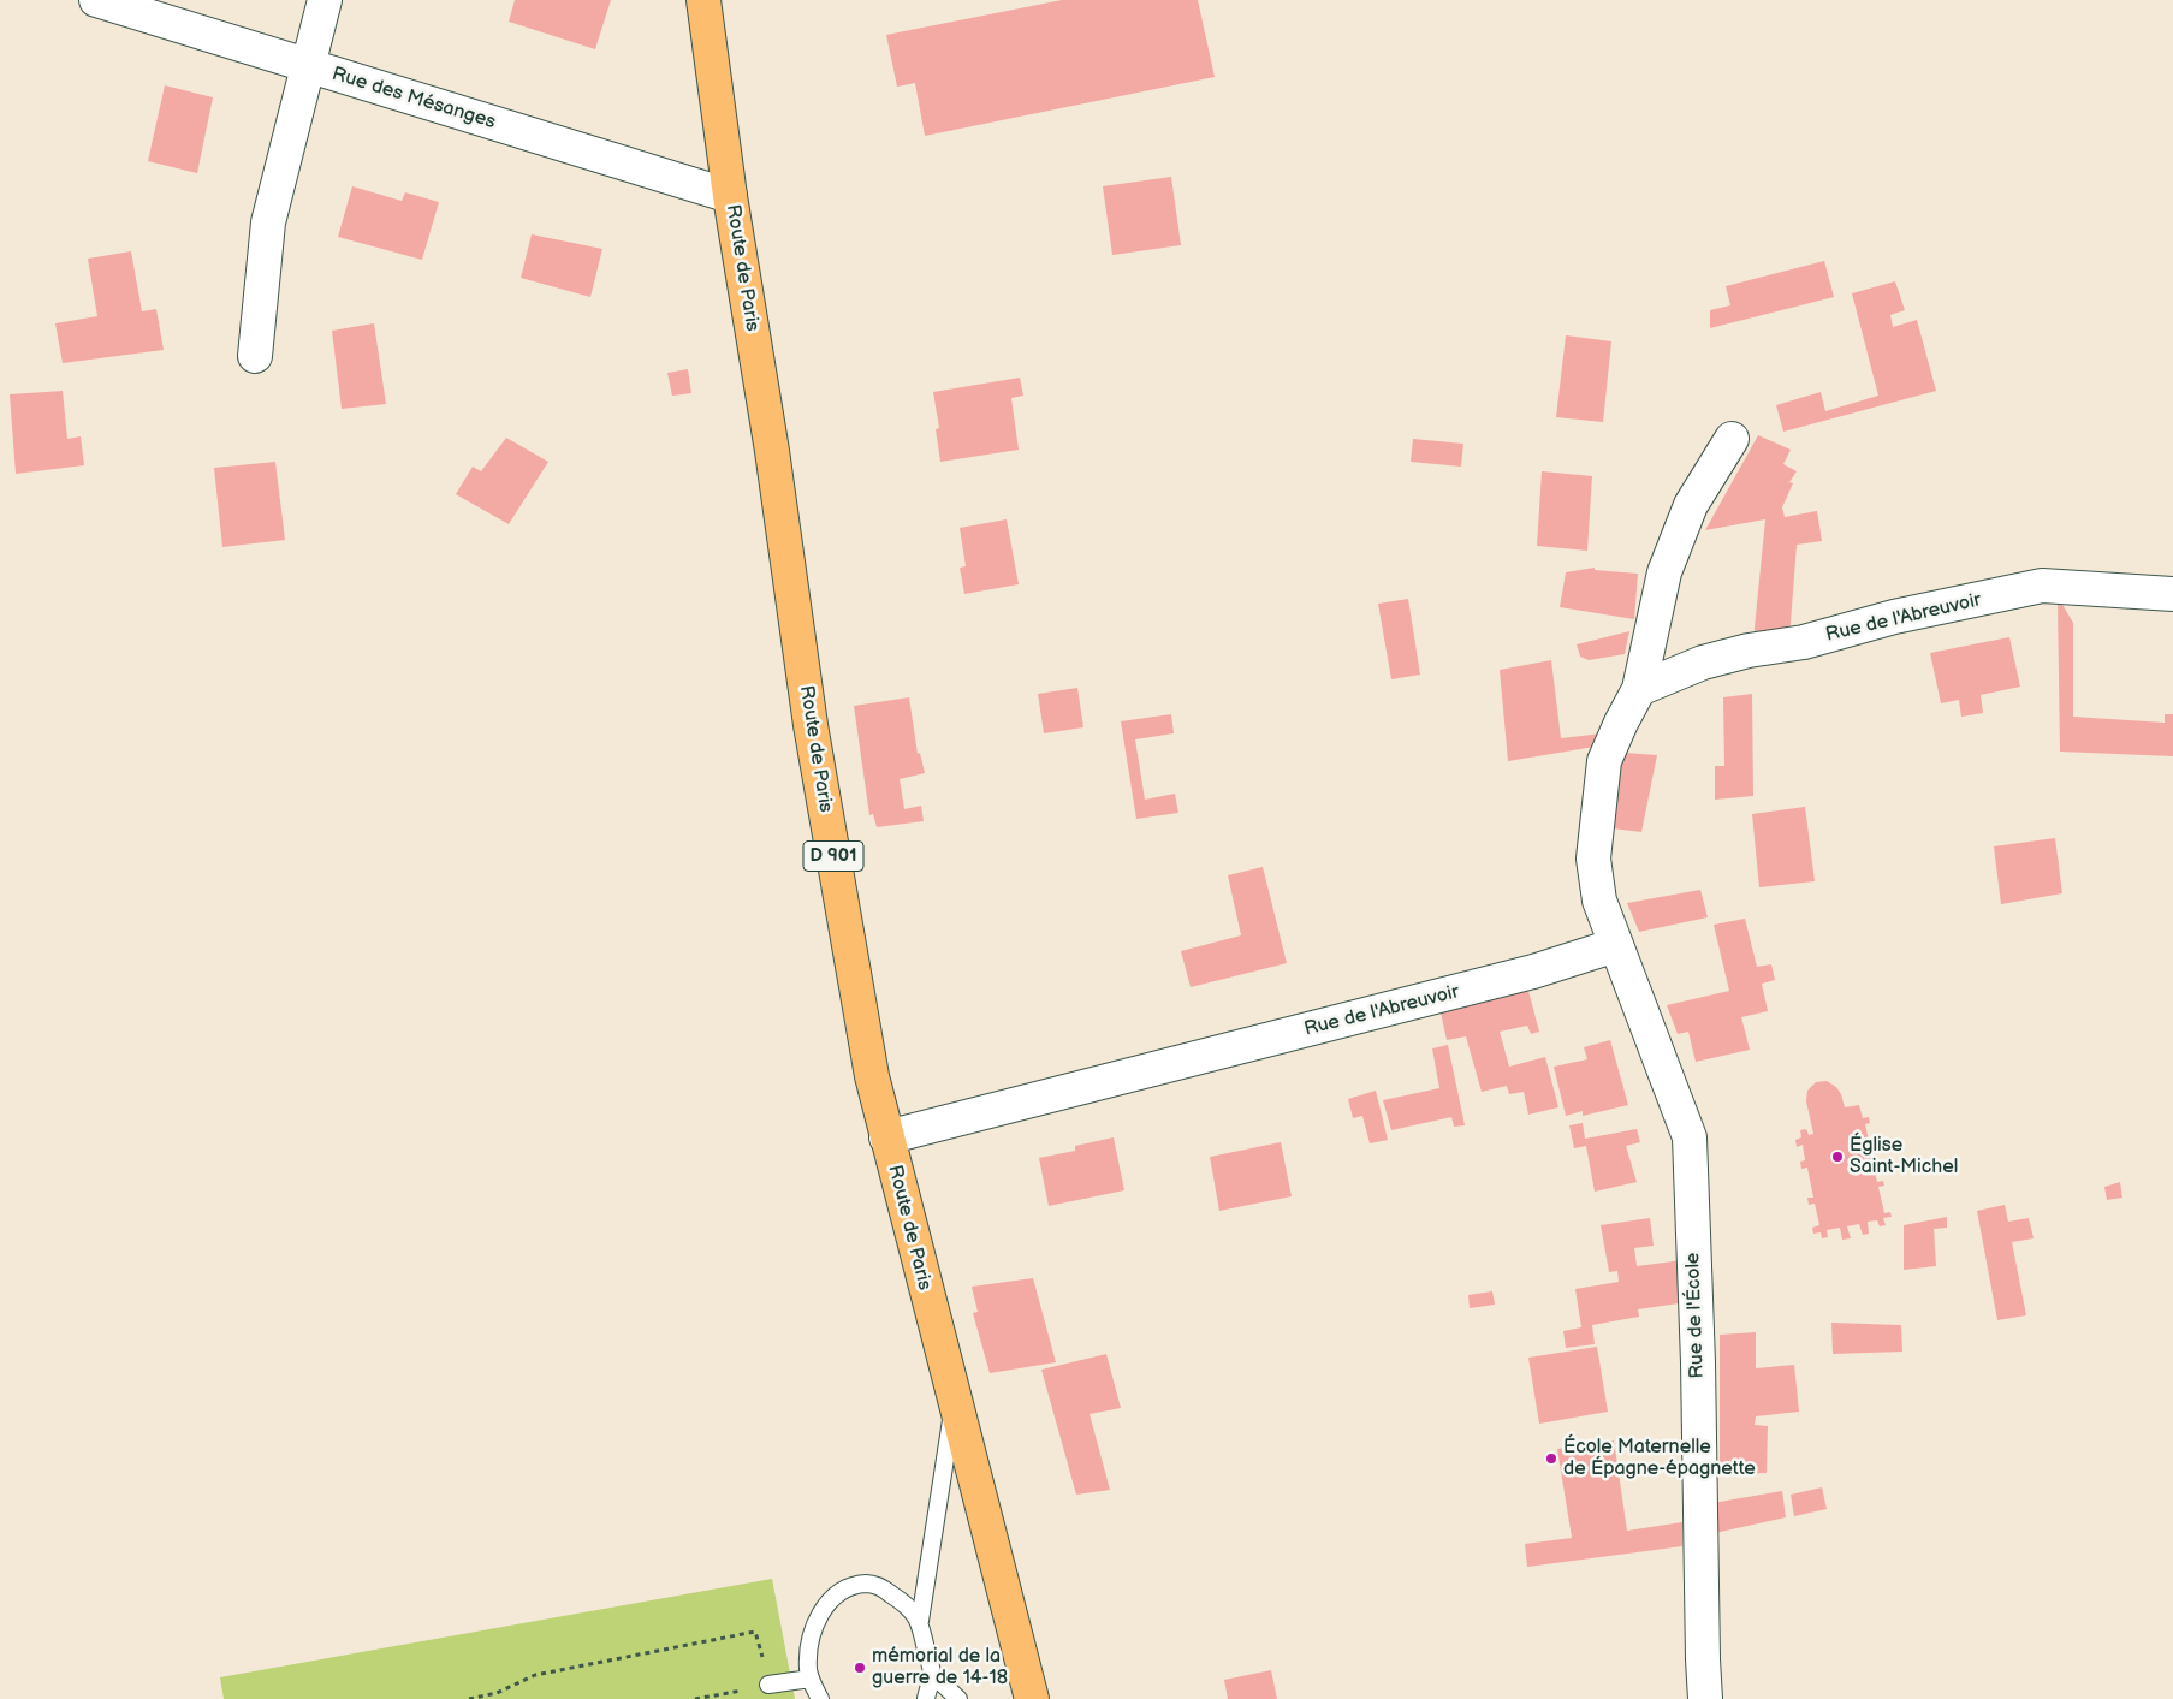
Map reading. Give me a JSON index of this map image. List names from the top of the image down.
{
  "streets": {
    "main road": ["Route de Paris", "D 901"],
    "street": ["Rue des Mésanges", "Rue de l'Abreuvoir", "Rue de l'École"]
  },
  "crossings": [
    ["Rue des Mésanges", "Route de Paris"],
    ["Route de Paris", "Rue de l'Abreuvoir"],
    ["Rue de l'Abreuvoir", "Rue de l'École"]
  ],
  "places": ["Église Saint-Michel", "École Maternelle de Épagne-épagnette", "mémorial de la guerre de 14-18"]
}
